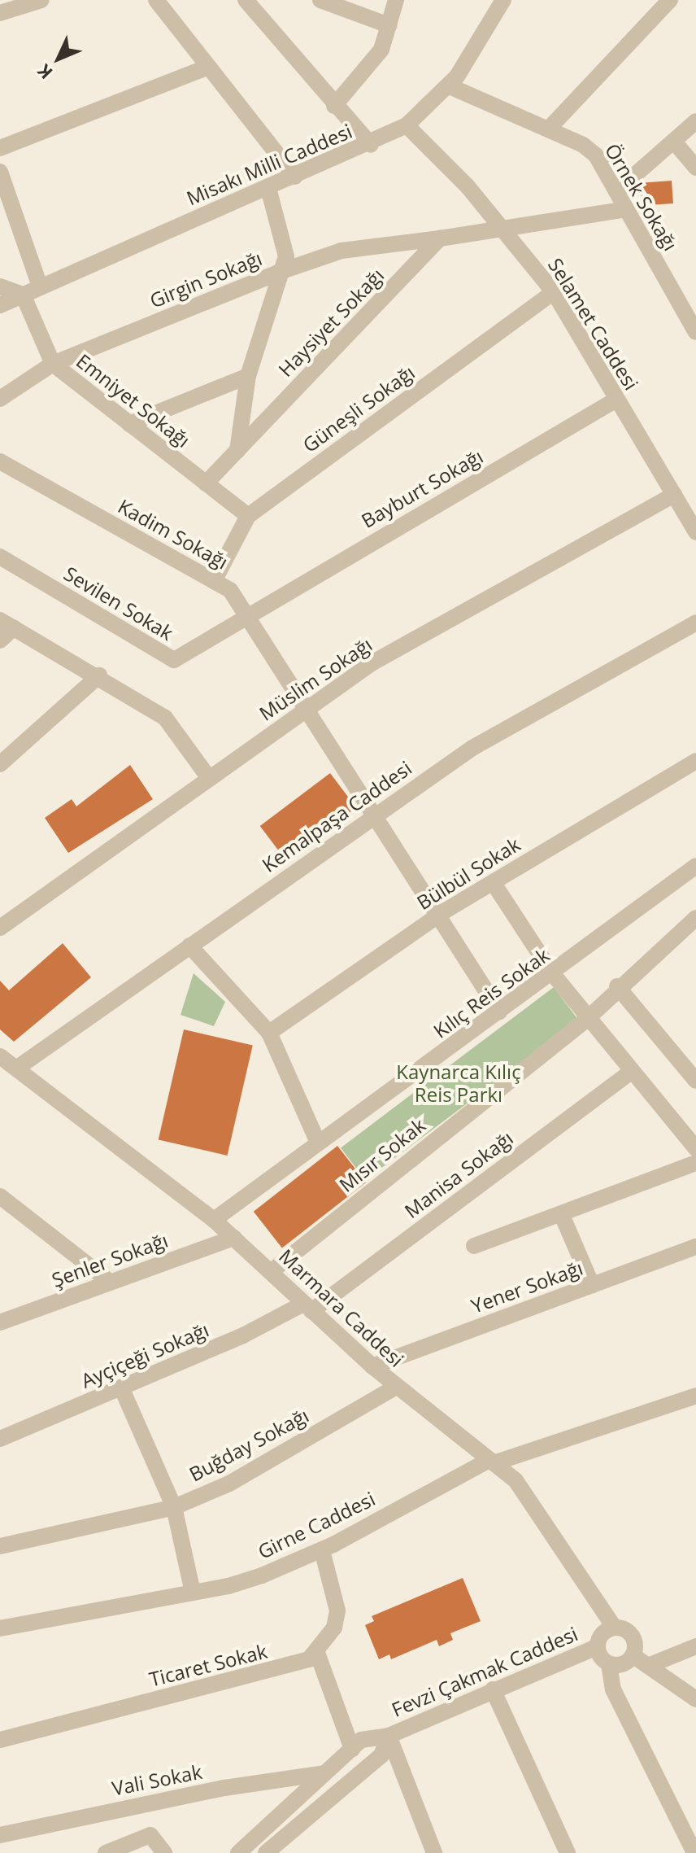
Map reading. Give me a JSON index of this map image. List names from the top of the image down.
{
  "streets": {
    "street": [
      "Misakı Milli Caddesi",
      "Örnek Sokağı",
      "Girgin Sokağı",
      "Haysiyet Sokağı",
      "Selamet Caddesi",
      "Emniyet Sokağı",
      "Güneşli Sokağı",
      "Bayburt Sokağı",
      "Kadim Sokağı",
      "Sevilen Sokak",
      "Müslim Sokağı",
      "Kemalpaşa Caddesi",
      "Bülbül Sokak",
      "Kılıç Reis Sokak",
      "Mısır Sokak",
      "Manisa Sokağı",
      "Şenler Sokağı",
      "Yener Sokağı",
      "Marmara Caddesi",
      "Ayçiçeği Sokağı",
      "Buğday Sokağı",
      "Girne Caddesi",
      "Ticaret Sokak",
      "Fevzi Çakmak Caddesi",
      "Vali Sokak"
    ]
  },
  "crossings": [
    ["Misakı Milli Caddesi", "Örnek Sokağı"],
    ["Misakı Milli Caddesi", "Selamet Caddesi"],
    ["Misakı Milli Caddesi", "Emniyet Sokağı"],
    ["Girgin Sokağı", "Haysiyet Sokağı"],
    ["Girgin Sokağı", "Emniyet Sokağı"],
    ["Haysiyet Sokağı", "Emniyet Sokağı"],
    ["Selamet Caddesi", "Güneşli Sokağı"],
    ["Selamet Caddesi", "Bayburt Sokağı"],
    ["Selamet Caddesi", "Müslim Sokağı"],
    ["Emniyet Sokağı", "Güneşli Sokağı"],
    ["Güneşli Sokağı", "Kadim Sokağı"],
    ["Bayburt Sokağı", "Kadim Sokağı"],
    ["Bayburt Sokağı", "Sevilen Sokak"],
    ["Kadim Sokağı", "Sevilen Sokak"],
    ["Kadim Sokağı", "Müslim Sokağı"],
    ["Kadim Sokağı", "Kemalpaşa Caddesi"],
    ["Kadim Sokağı", "Bülbül Sokak"],
    ["Kadim Sokağı", "Kılıç Reis Sokak"],
    ["Kemalpaşa Caddesi", "Marmara Caddesi"],
    ["Kılıç Reis Sokak", "Marmara Caddesi"],
    ["Mısır Sokak", "Marmara Caddesi"],
    ["Manisa Sokağı", "Marmara Caddesi"],
    ["Manisa Sokağı", "Ayçiçeği Sokağı"],
    ["Şenler Sokağı", "Marmara Caddesi"],
    ["Yener Sokağı", "Marmara Caddesi"],
    ["Marmara Caddesi", "Ayçiçeği Sokağı"],
    ["Marmara Caddesi", "Buğday Sokağı"],
    ["Marmara Caddesi", "Girne Caddesi"],
    ["Marmara Caddesi", "Fevzi Çakmak Caddesi"],
    ["Girne Caddesi", "Ticaret Sokak"],
    ["Fevzi Çakmak Caddesi", "Vali Sokak"]
  ],
  "parks": ["Kaynarca Kılıç Reis Parkı"],
  "north": "bottom left"
}
